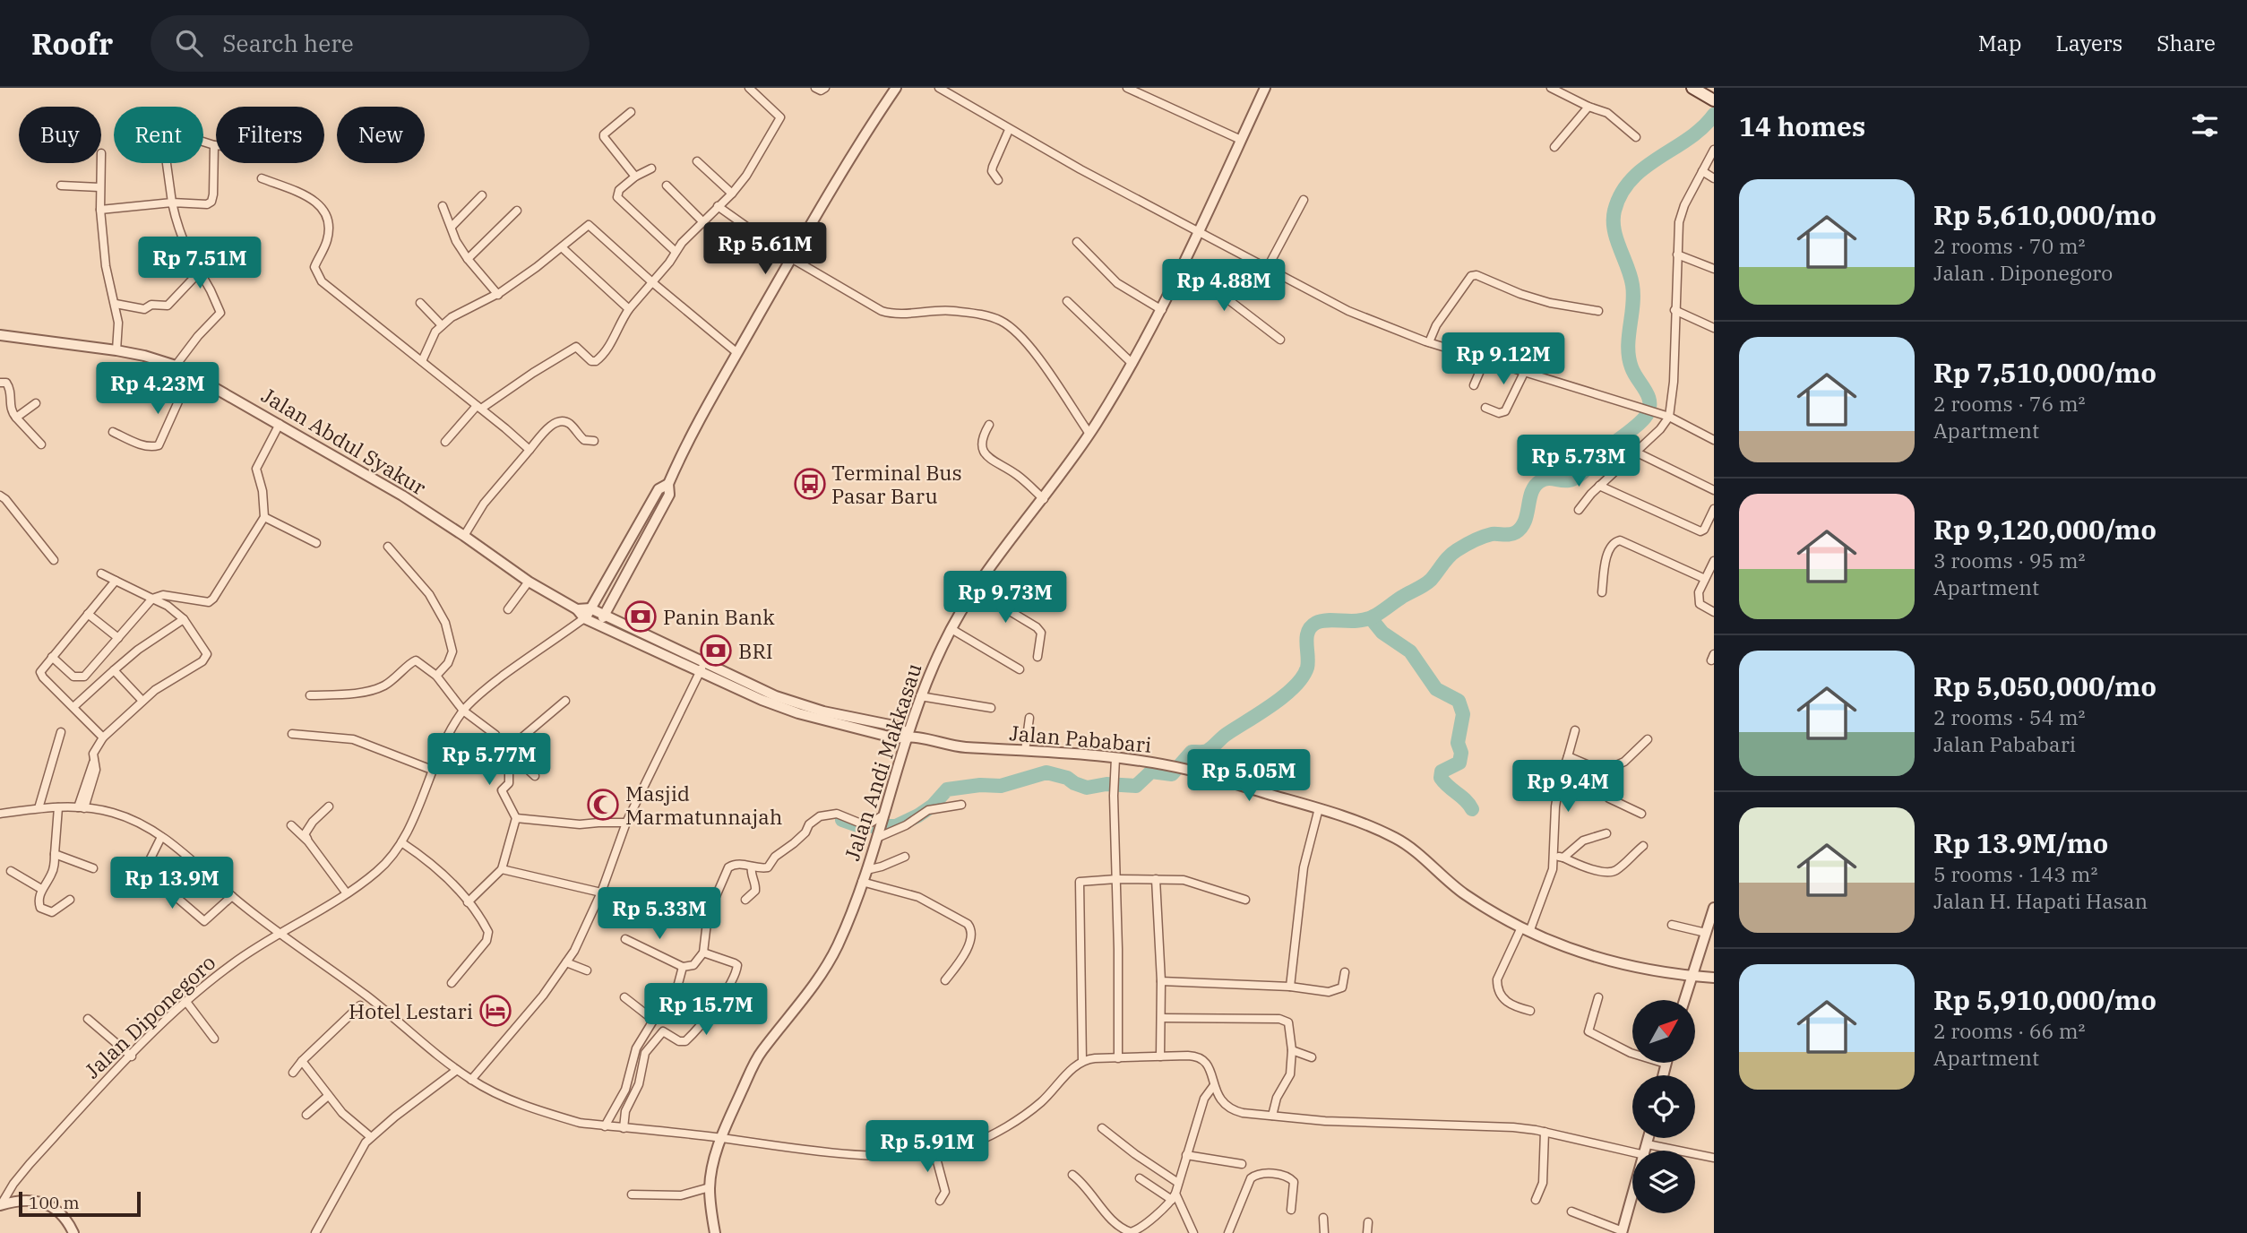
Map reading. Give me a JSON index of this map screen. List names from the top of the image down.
{
  "streets": {
    "street": [
      "Jalan Abdul Syakur",
      "Jalan Pababari",
      "Jalan Andi Makkasau",
      "Jalan Diponegoro"
    ]
  },
  "crossings": [
    ["Jalan Abdul Syakur", "Jalan Pababari"],
    ["Jalan Abdul Syakur", "Jalan Andi Makkasau"],
    ["Jalan Abdul Syakur", "Jalan Diponegoro"],
    ["Jalan Pababari", "Jalan Andi Makkasau"]
  ],
  "places": {
    "bus stop": ["Terminal Bus Pasar Baru"],
    "bank": ["Panin Bank", "BRI"],
    "mosque": ["Masjid Marmatunnajah"],
    "hotel": ["Hotel Lestari"]
  },
  "scale_bar": "100 m",
  "north": "top right",
  "page": {
    "header": "Roofr",
    "search": "Search here",
    "nav": ["Map", "Layers", "Share"],
    "heading": "14 homes",
    "chip": [
      "Buy",
      "Rent",
      "Filters",
      "New"
    ],
    "list": [
      {
        "name": "Rp 5,610,000/mo",
        "note": "2 rooms · 70 m² · Jalan . Diponegoro"
      },
      {
        "name": "Rp 7,510,000/mo",
        "note": "2 rooms · 76 m² · Apartment"
      },
      {
        "name": "Rp 9,120,000/mo",
        "note": "3 rooms · 95 m² · Apartment"
      },
      {
        "name": "Rp 5,050,000/mo",
        "note": "2 rooms · 54 m² · Jalan Pababari"
      },
      {
        "name": "Rp 13.9M/mo",
        "note": "5 rooms · 143 m² · Jalan H. Hapati Hasan"
      },
      {
        "name": "Rp 5,910,000/mo",
        "note": "2 rooms · 66 m² · Apartment"
      }
    ],
    "price": [
      "Rp 5.61M",
      "Rp 7.51M",
      "Rp 4.88M",
      "Rp 9.12M",
      "Rp 4.23M",
      "Rp 5.73M",
      "Rp 9.73M",
      "Rp 5.77M",
      "Rp 5.05M",
      "Rp 9.4M",
      "Rp 13.9M",
      "Rp 5.33M",
      "Rp 15.7M",
      "Rp 5.91M"
    ],
    "scale": "100 m"
  }
}
